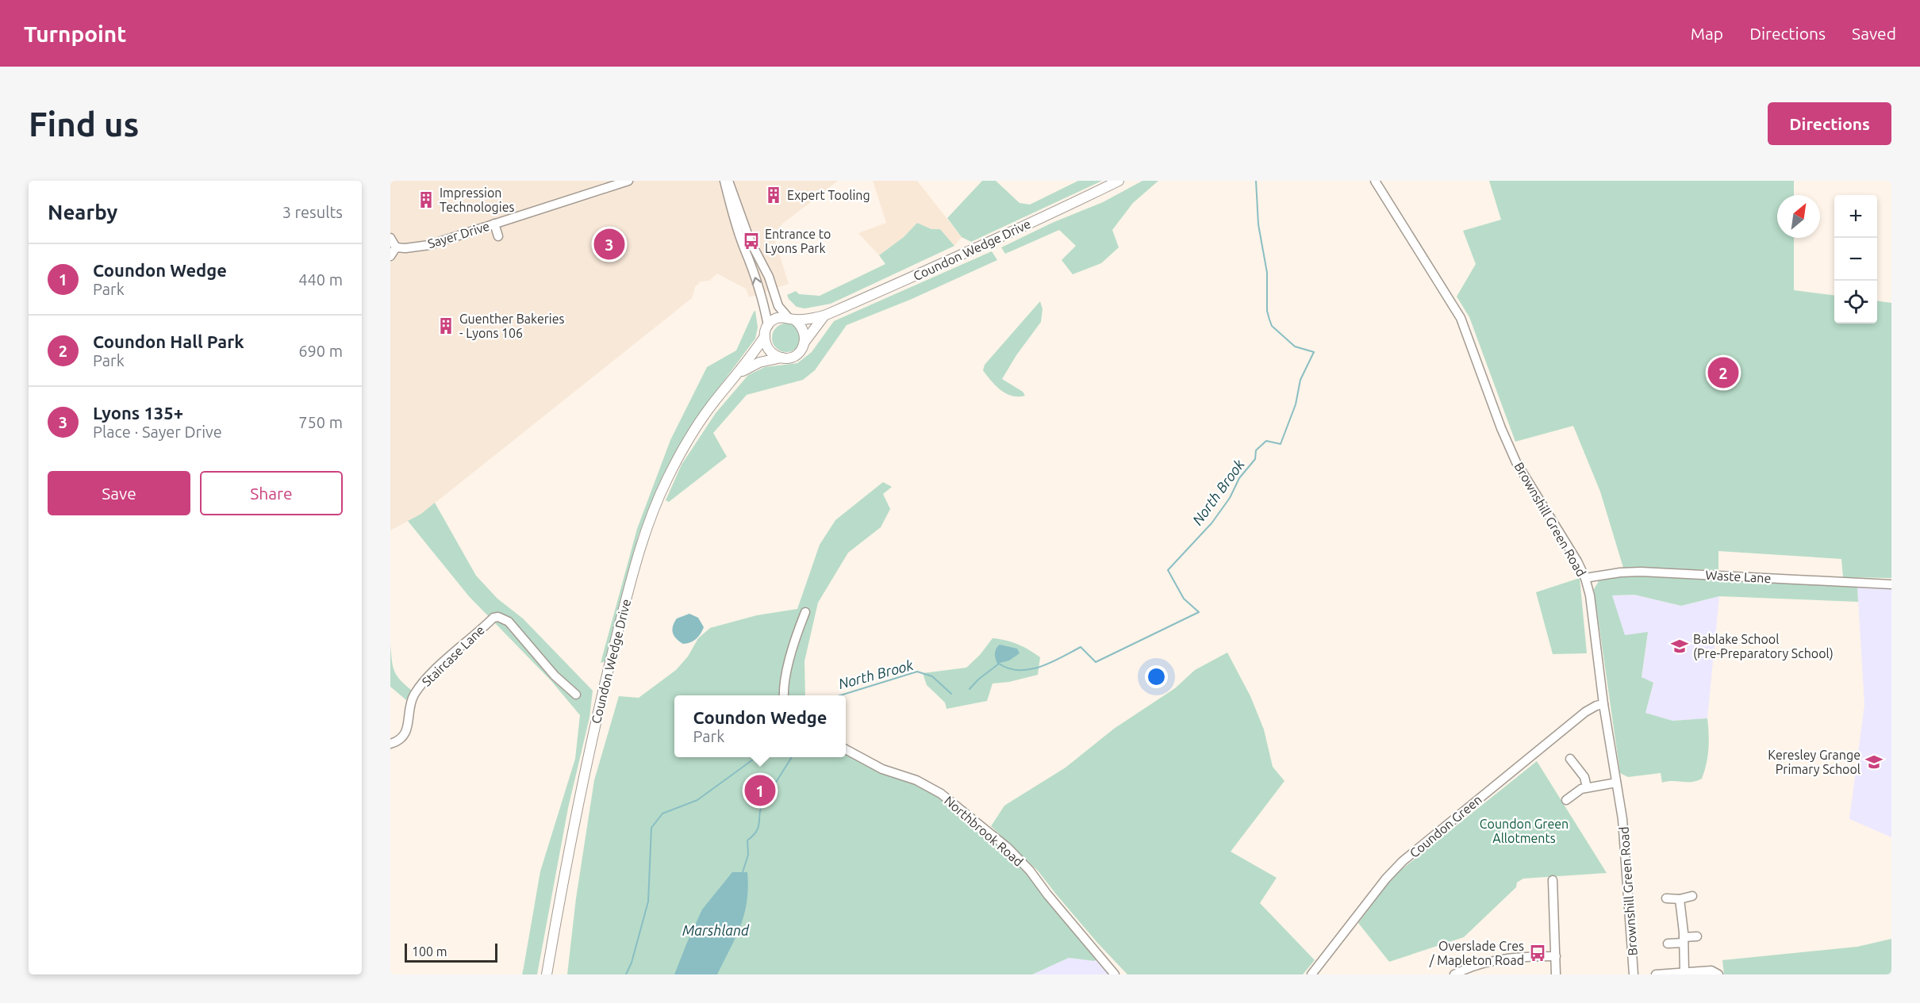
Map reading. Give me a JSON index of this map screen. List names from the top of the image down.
{
  "streets": {
    "main road": ["Coundon Wedge Drive"],
    "street": [
      "Sayer Drive",
      "Brownshill Green Road",
      "Waste Lane",
      "Staircase Lane",
      "Coundon Green",
      "Northbrook Road"
    ]
  },
  "crossings": [
    ["Brownshill Green Road", "Waste Lane"],
    ["Brownshill Green Road", "Coundon Green"]
  ],
  "water": ["North Brook", "Marshland"],
  "parks": ["Coundon Green Allotments"],
  "places": {
    "building": ["Expert Tooling", "Impression Technologies", "Guenther Bakeries - Lyons 106"],
    "bus stop": ["Entrance to Lyons Park", "Overslade Cres / Mapleton Road"],
    "school or university": ["Bablake School (Pre-Preparatory School)", "Keresley Grange Primary School"]
  },
  "scale_bar": "100 m",
  "north": "top right",
  "page": {
    "header": "Turnpoint",
    "nav": ["Map", "Directions", "Saved"],
    "buttons": [
      "Directions",
      ["Save", "Share"]
    ],
    "title": "Find us",
    "heading": ["Nearby", "3 results"],
    "map_buttons": ["+", "−"],
    "pins": ["3", "2", "1"],
    "list": [
      {
        "mark": "1",
        "name": "Coundon Wedge",
        "note": "Park",
        "value": "440 m"
      },
      {
        "mark": "2",
        "name": "Coundon Hall Park",
        "note": "Park",
        "value": "690 m"
      },
      {
        "mark": "3",
        "name": "Lyons 135+",
        "note": "Place · Sayer Drive",
        "value": "750 m"
      }
    ],
    "popup": ["Coundon Wedge", "Park"],
    "scale": "100 m"
  }
}
